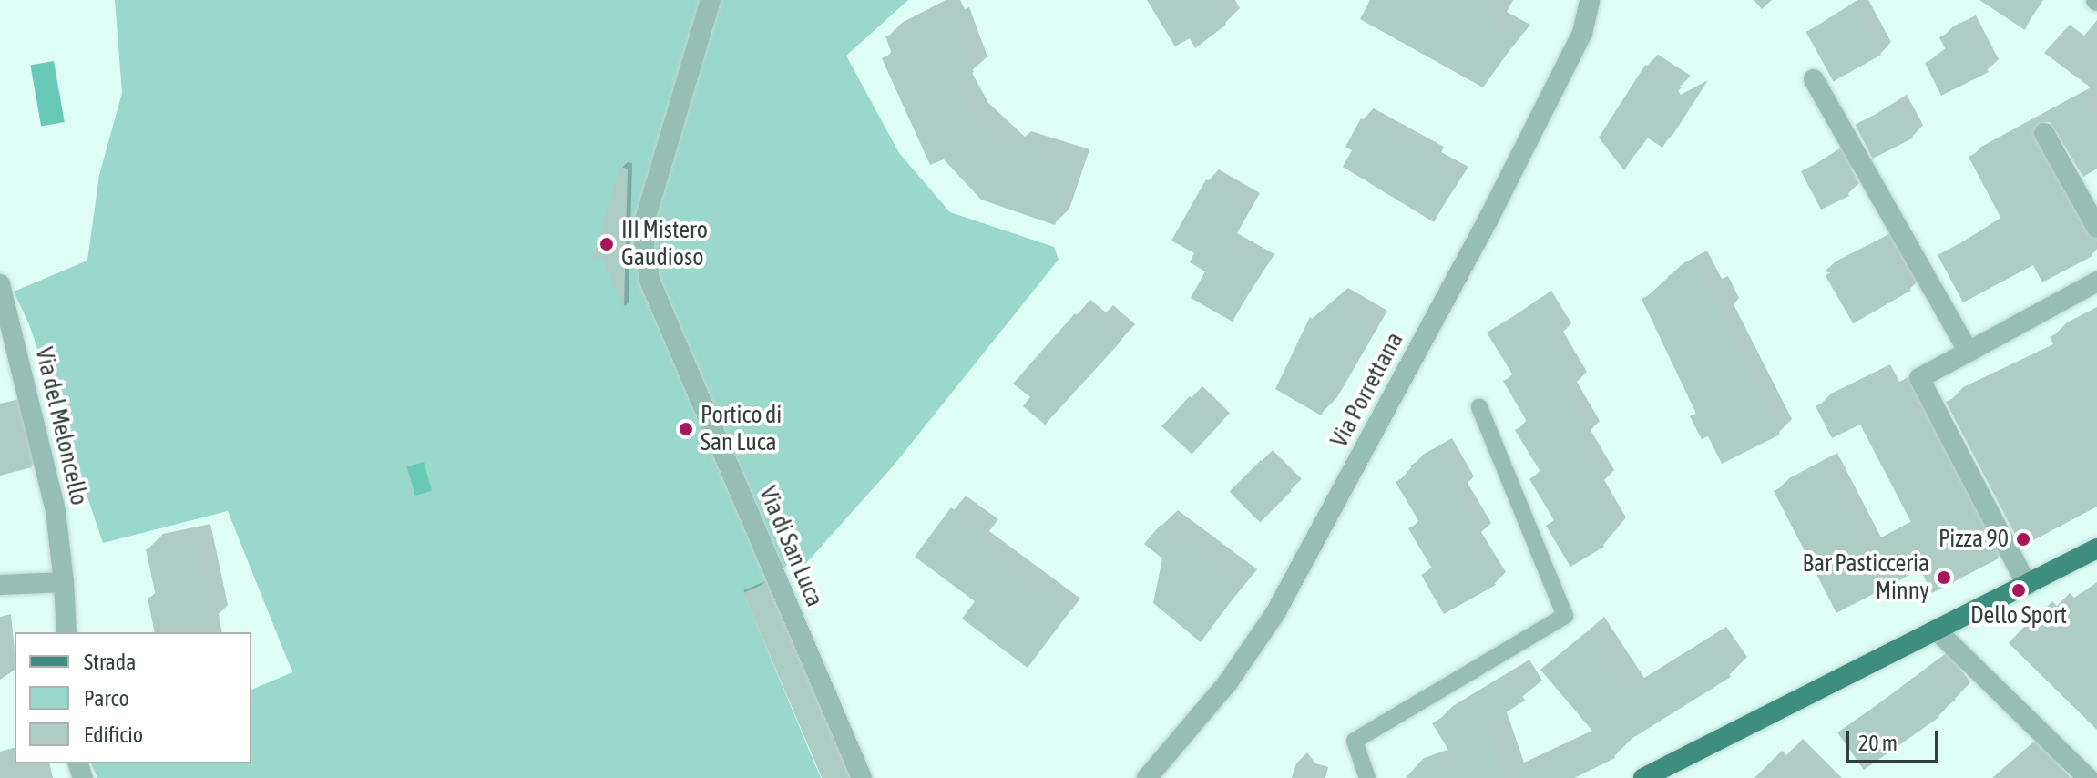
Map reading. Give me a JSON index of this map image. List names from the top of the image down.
{
  "streets": {
    "street": ["Via Porrettana", "Via del Meloncello", "Via di San Luca"]
  },
  "places": [
    "III Mistero Gaudioso",
    "Portico di San Luca",
    "Pizza 90",
    "Bar Pasticceria Minny",
    "Dello Sport"
  ],
  "legend": ["Strada", "Parco", "Edificio"],
  "scale_bar": "20 m"
}
